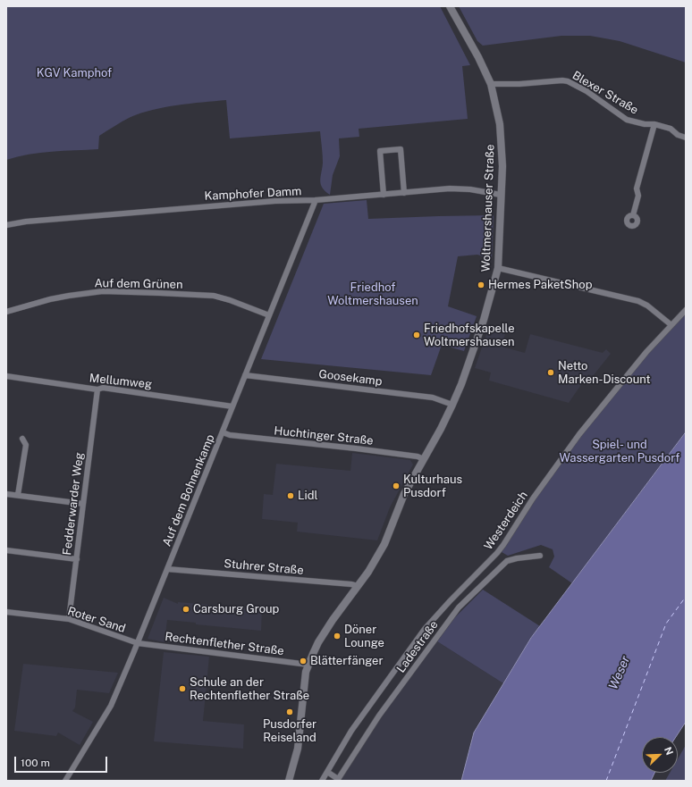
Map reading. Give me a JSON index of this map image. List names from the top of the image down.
{
  "streets": {
    "street": [
      "Blexer Straße",
      "Kamphofer Damm",
      "Woltmershauser Straße",
      "Auf dem Grünen",
      "Goosekamp",
      "Mellumweg",
      "Huchtinger Straße",
      "Auf dem Bohnenkamp",
      "Fedderwarder Weg",
      "Westerdeich",
      "Stuhrer Straße",
      "Roter Sand",
      "Rechtenflether Straße",
      "Ladestraße"
    ]
  },
  "crossings": [
    ["Blexer Straße", "Woltmershauser Straße"],
    ["Kamphofer Damm", "Woltmershauser Straße"],
    ["Kamphofer Damm", "Auf dem Bohnenkamp"],
    ["Woltmershauser Straße", "Goosekamp"],
    ["Woltmershauser Straße", "Huchtinger Straße"],
    ["Woltmershauser Straße", "Stuhrer Straße"],
    ["Woltmershauser Straße", "Rechtenflether Straße"],
    ["Auf dem Grünen", "Auf dem Bohnenkamp"],
    ["Goosekamp", "Auf dem Bohnenkamp"],
    ["Mellumweg", "Auf dem Bohnenkamp"],
    ["Mellumweg", "Fedderwarder Weg"],
    ["Huchtinger Straße", "Auf dem Bohnenkamp"],
    ["Auf dem Bohnenkamp", "Stuhrer Straße"],
    ["Auf dem Bohnenkamp", "Roter Sand"],
    ["Auf dem Bohnenkamp", "Rechtenflether Straße"],
    ["Fedderwarder Weg", "Roter Sand"],
    ["Roter Sand", "Rechtenflether Straße"]
  ],
  "water": ["Weser"],
  "parks": ["KGV Kamphof", "Friedhof Woltmershausen", "Spiel- und Wassergarten Pusdorf"],
  "places": [
    "Hermes PaketShop",
    "Friedhofskapelle Woltmershausen",
    "Netto Marken-Discount",
    "Kulturhaus Pusdorf",
    "Lidl",
    "Carsburg Group",
    "Döner Lounge",
    "Blätterfänger",
    "Schule an der Rechtenflether Straße",
    "Pusdorfer Reiseland"
  ],
  "scale_bar": "100 m",
  "north": "top right"
}
